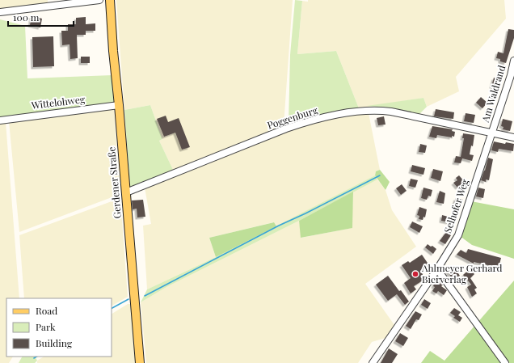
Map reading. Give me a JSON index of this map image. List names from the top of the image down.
{
  "streets": {
    "main road": ["Gerdener Straße"],
    "street": [
      "Am Waldrand",
      "Wittelohweg",
      "Poggenburg",
      "Selhofer Weg"
    ]
  },
  "crossings": [
    ["Am Waldrand", "Poggenburg"],
    ["Am Waldrand", "Selhofer Weg"],
    ["Wittelohweg", "Gerdener Straße"],
    ["Poggenburg", "Gerdener Straße"],
    ["Poggenburg", "Selhofer Weg"]
  ],
  "places": ["Ahlmeyer Gerhard Bierverlag"],
  "legend": ["Road", "Park", "Building"],
  "scale_bar": "100 m"
}
